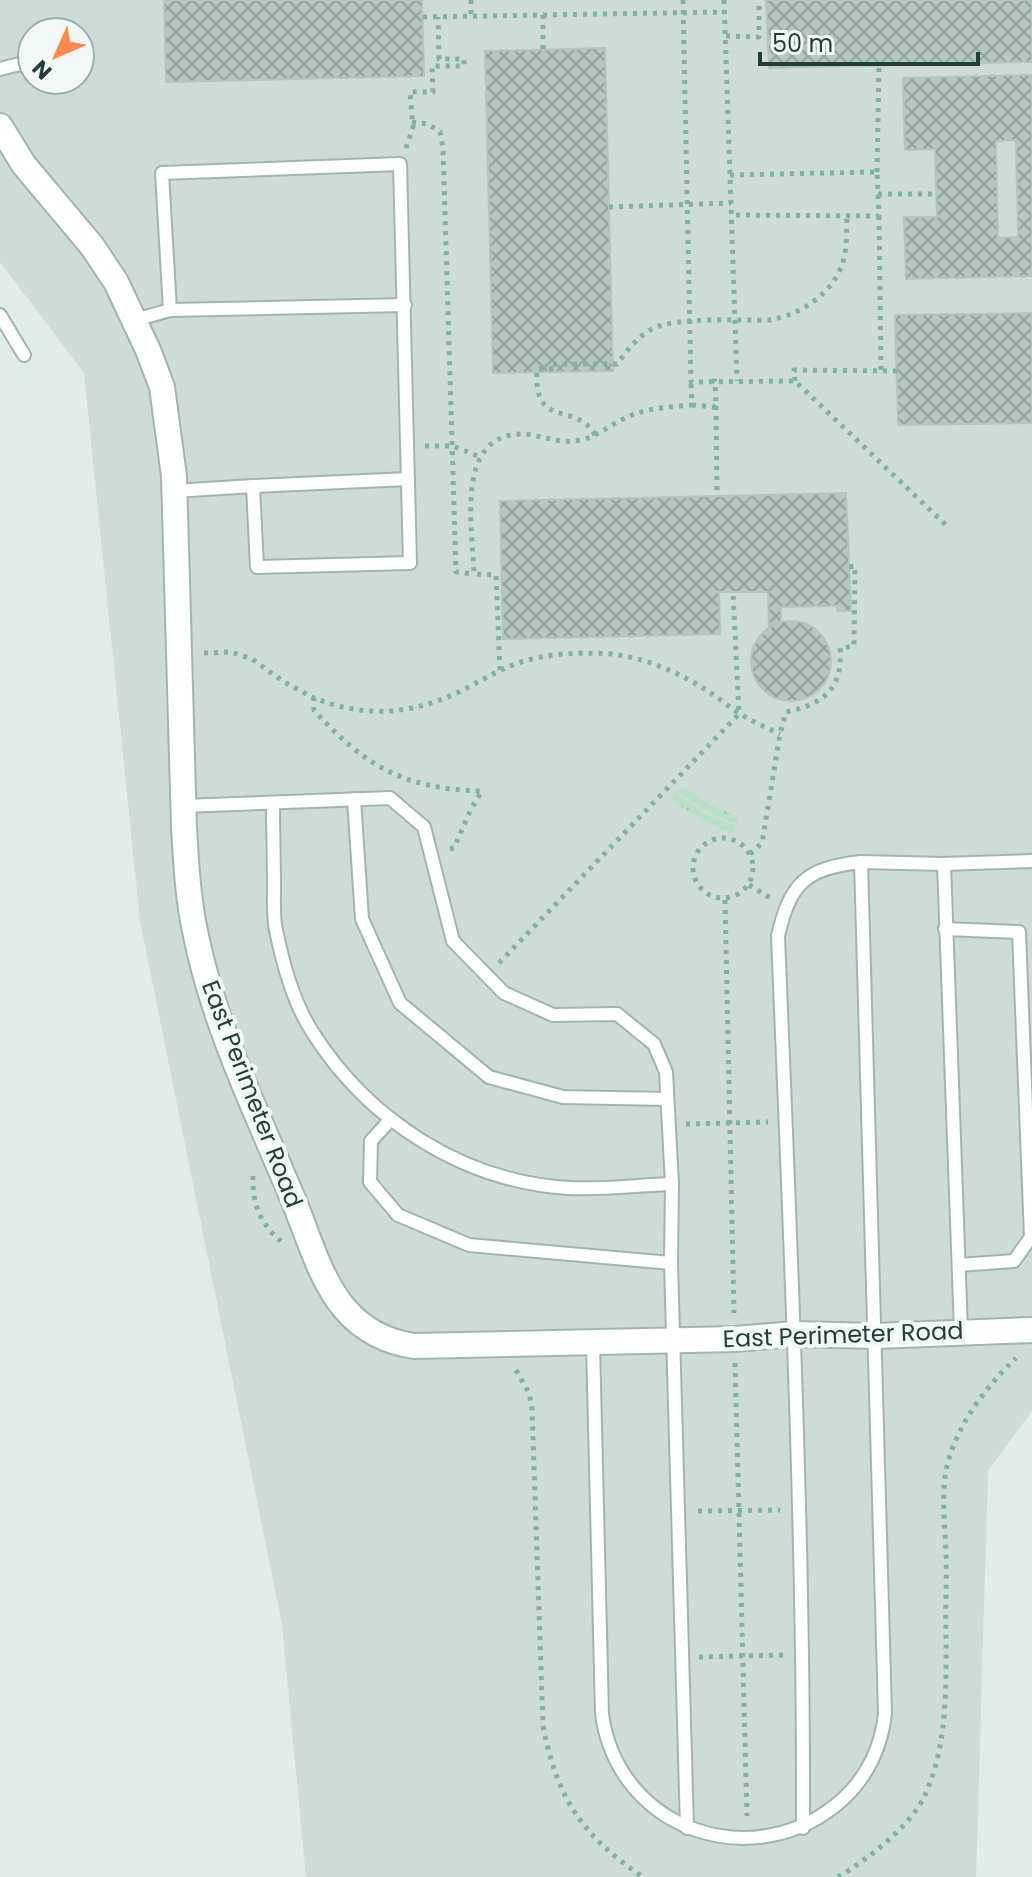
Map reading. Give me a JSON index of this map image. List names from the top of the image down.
{
  "streets": {
    "street": ["East Perimeter Road"]
  },
  "scale_bar": "50 m",
  "north": "bottom left"
}
